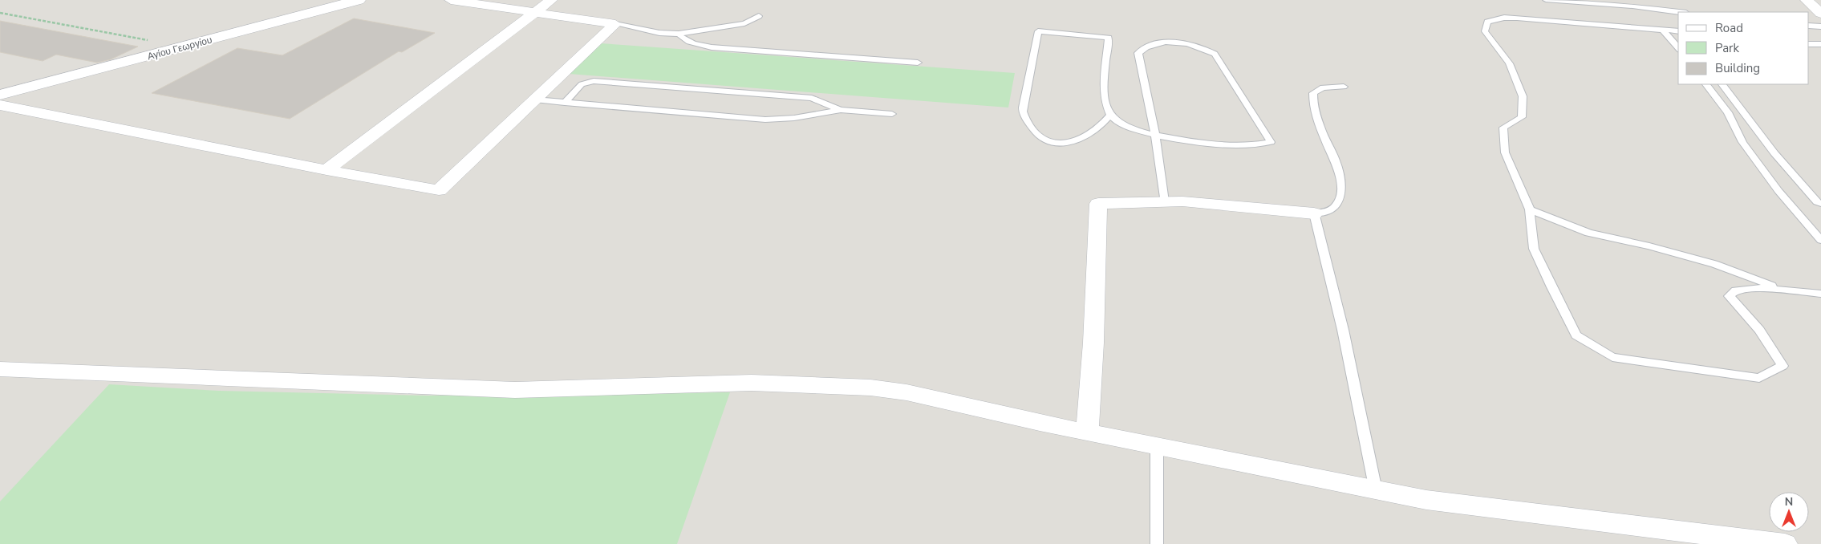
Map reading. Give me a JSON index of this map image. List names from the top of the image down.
{
  "streets": {
    "main road": ["Αγίου Γεωργίου"]
  },
  "legend": ["Road", "Park", "Building"],
  "north": "top"
}
